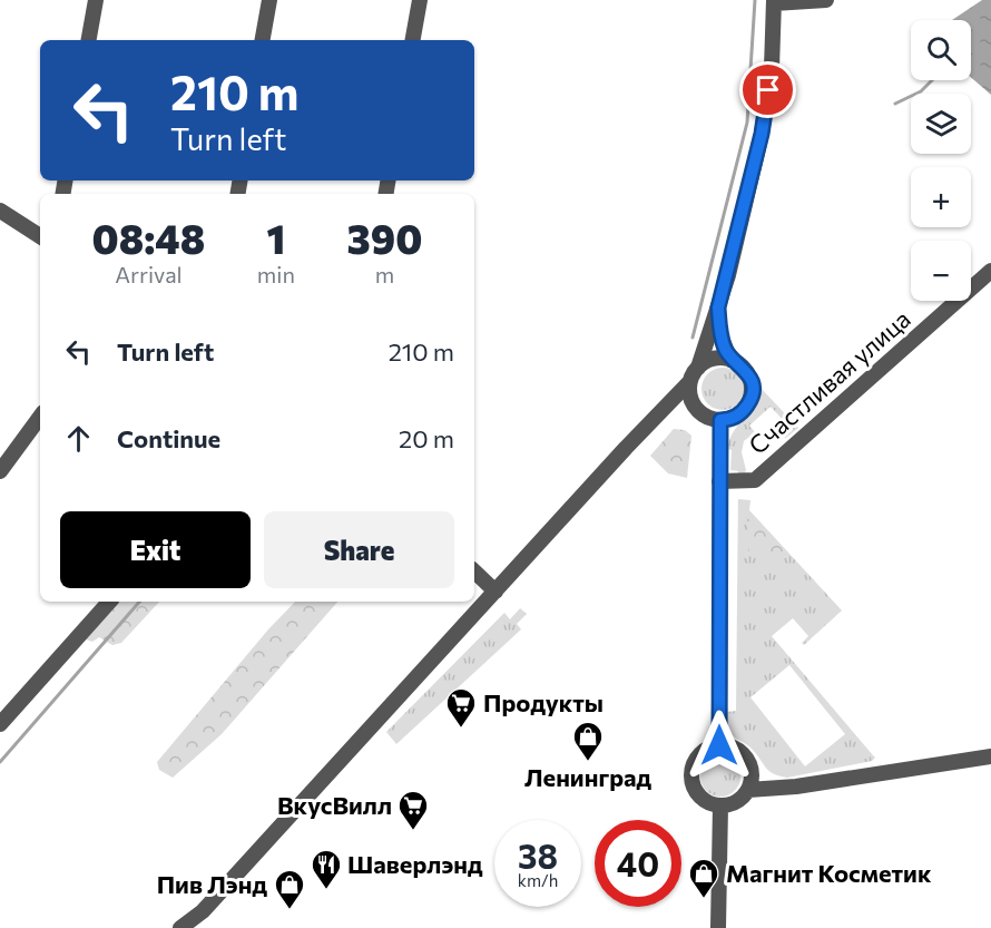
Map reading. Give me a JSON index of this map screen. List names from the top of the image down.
{
  "streets": {
    "street": ["Счастливая улица"]
  },
  "places": {
    "supermarket": ["Продукты", "ВкусВилл"],
    "shop": ["Ленинград", "Магнит Косметик", "Пив Лэнд"],
    "restaurant": ["Шаверлэнд"]
  },
  "page": {
    "map_buttons": ["+", "−"],
    "turn": ["210 m", "Turn left"],
    "eta": [
      "08:48",
      "Arrival",
      "1",
      "min",
      "390",
      "m"
    ],
    "list": [
      {
        "name": "Turn left",
        "value": "210 m"
      },
      {
        "name": "Continue",
        "value": "20 m"
      }
    ],
    "buttons": ["Exit", "Share"],
    "speed": "38 km/h",
    "limit": "40"
  }
}
